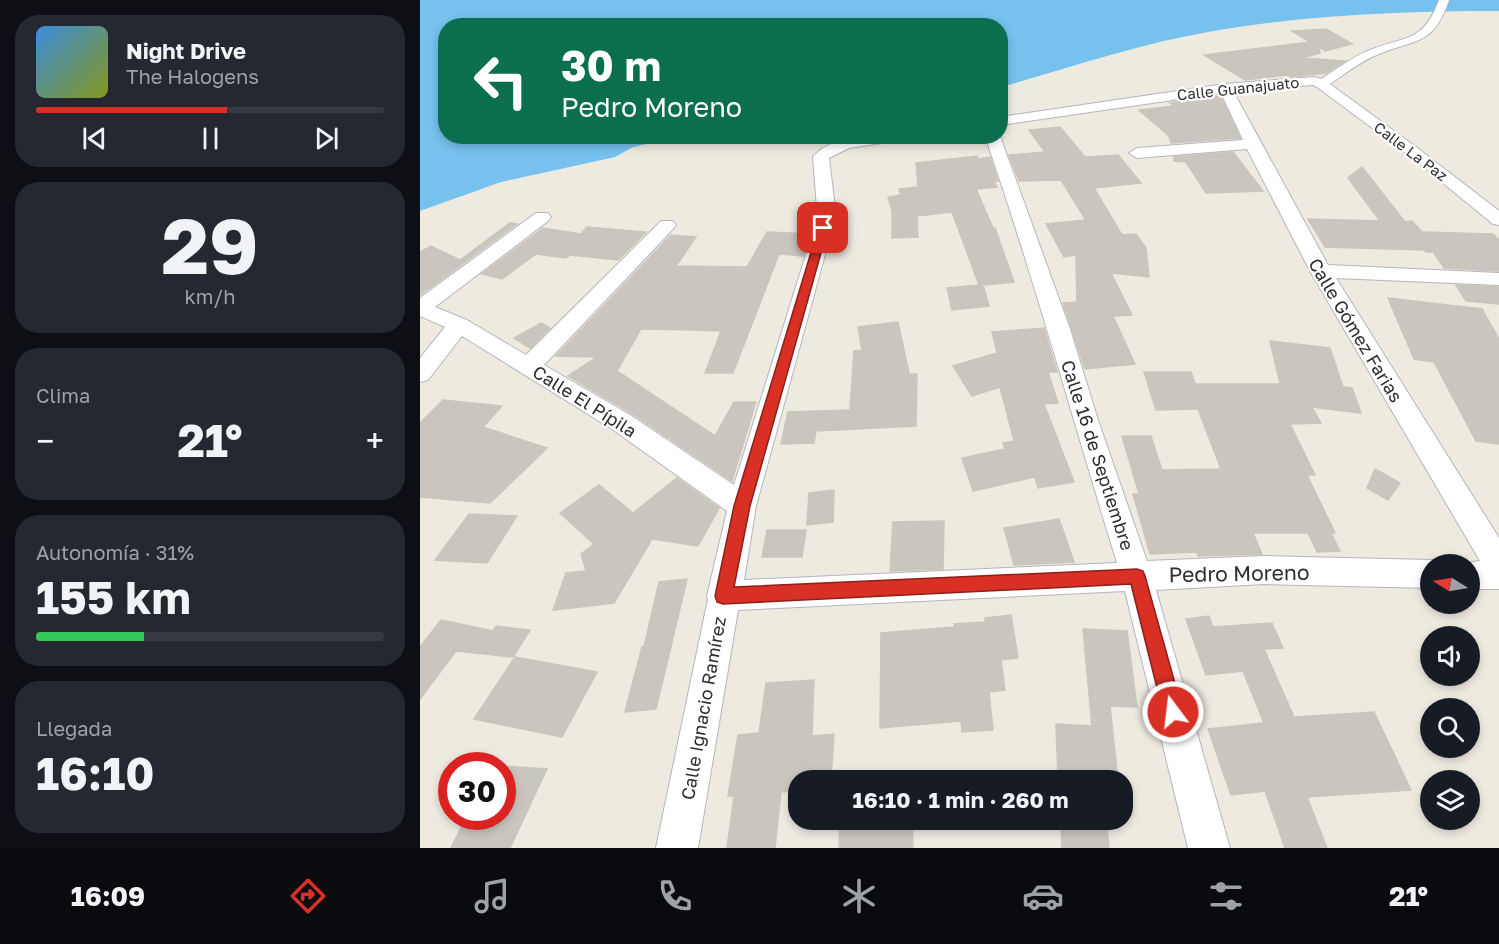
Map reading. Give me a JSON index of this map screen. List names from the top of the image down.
{
  "streets": {
    "street": [
      "Calle Guanajuato",
      "Calle La Paz",
      "Calle Gómez Farias",
      "Calle El Pípila",
      "Calle 16 de Septiembre",
      "Pedro Moreno",
      "Calle Ignacio Ramírez"
    ]
  },
  "crossings": [
    ["Calle Guanajuato", "Calle La Paz"],
    ["Calle Guanajuato", "Calle Gómez Farias"],
    ["Calle El Pípila", "Calle Ignacio Ramírez"],
    ["Calle 16 de Septiembre", "Pedro Moreno"],
    ["Pedro Moreno", "Calle Ignacio Ramírez"]
  ],
  "north": "left",
  "page": {
    "turn": ["30 m", "Pedro Moreno"],
    "song": ["Night Drive", "The Halogens"],
    "tile": [
      ["29", "km/h"],
      "Clima",
      ["Autonomía · 31%", "155 km"],
      ["Llegada", "16:10"]
    ],
    "heat": ["−", "21°", "+"],
    "limit": "30",
    "trip": "16:10 · 1 min · 260 m",
    "tabs": ["16:09", "21°"]
  }
}
